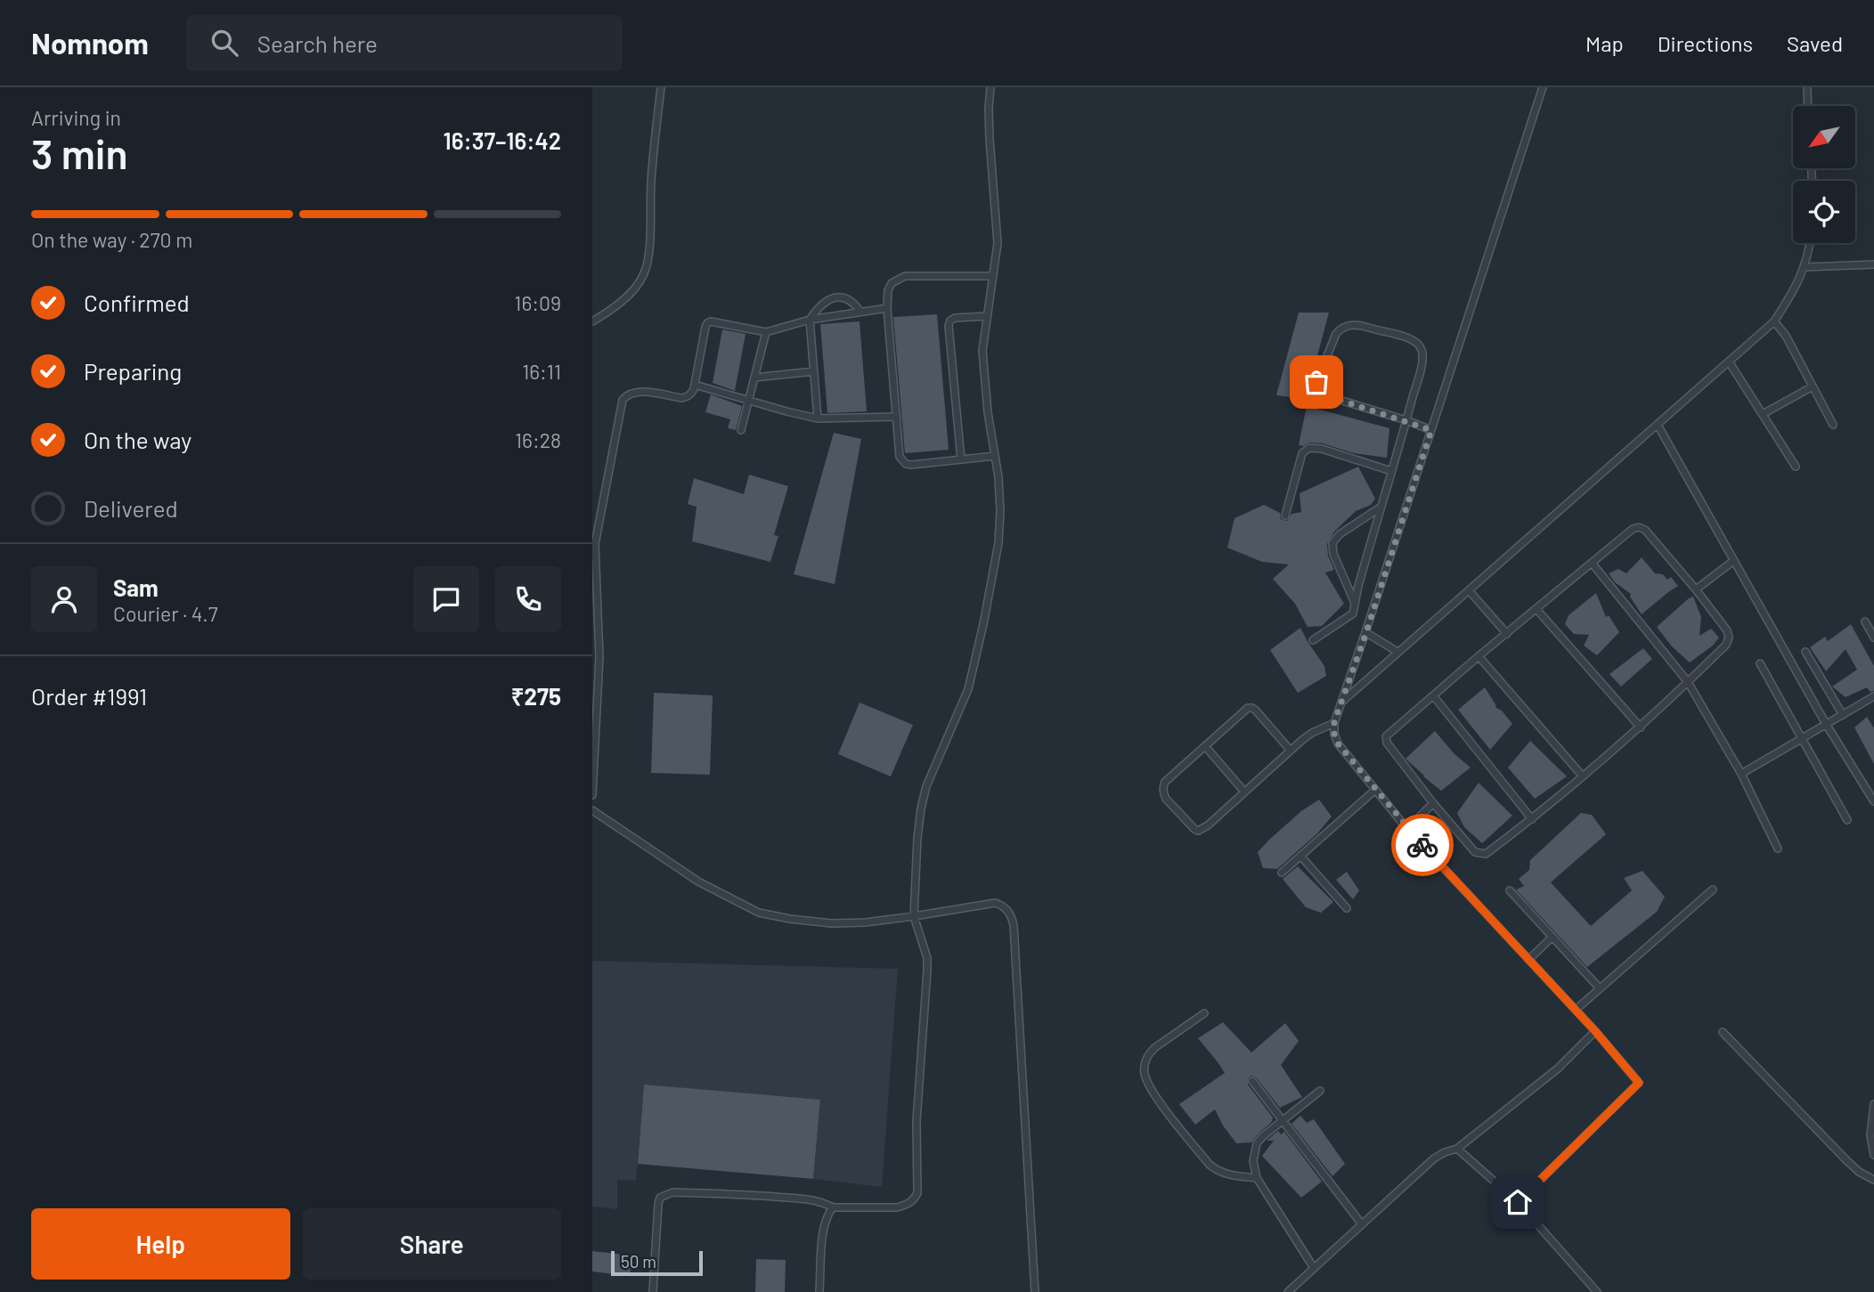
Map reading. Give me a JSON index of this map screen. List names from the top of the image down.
{
  "scale_bar": "50 m",
  "north": "bottom left",
  "page": {
    "header": "Nomnom",
    "search": "Search here",
    "nav": ["Map", "Directions", "Saved"],
    "heading": ["3 min", "Arriving in", "16:37–16:42"],
    "panel": [
      "Sam",
      "Courier · 4.7",
      "Order #1991",
      "₹275"
    ],
    "bar": "On the way · 270 m",
    "list": [
      ["Confirmed", "16:09"],
      ["Preparing", "16:11"],
      ["On the way", "16:28"],
      "Delivered"
    ],
    "buttons": ["Help", "Share"],
    "scale": "50 m"
  }
}
